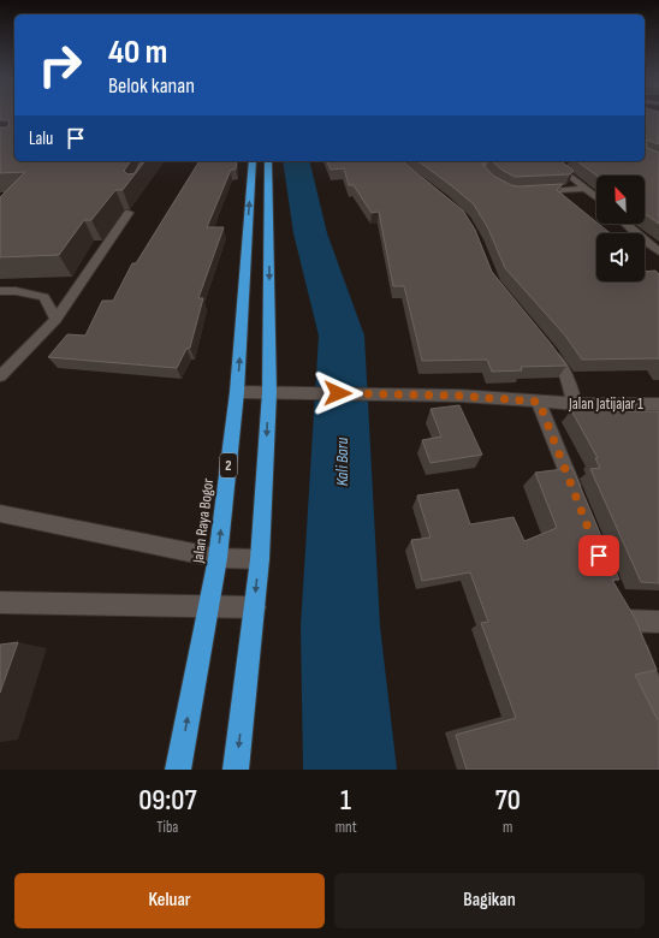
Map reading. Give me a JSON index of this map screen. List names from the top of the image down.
{
  "streets": {
    "highway": ["2", "Jalan Raya Bogor"],
    "street": ["Jalan Jatijajar 1"]
  },
  "crossings": [
    ["Jalan Jatijajar 1", "Jalan Raya Bogor"]
  ],
  "water": ["Kali Baru"],
  "north": "top left",
  "page": {
    "turn": ["40 m", "Belok kanan"],
    "then": "Lalu",
    "eta": [
      "09:07",
      "Tiba",
      "1",
      "mnt",
      "70",
      "m"
    ],
    "buttons": ["Keluar", "Bagikan"]
  }
}
